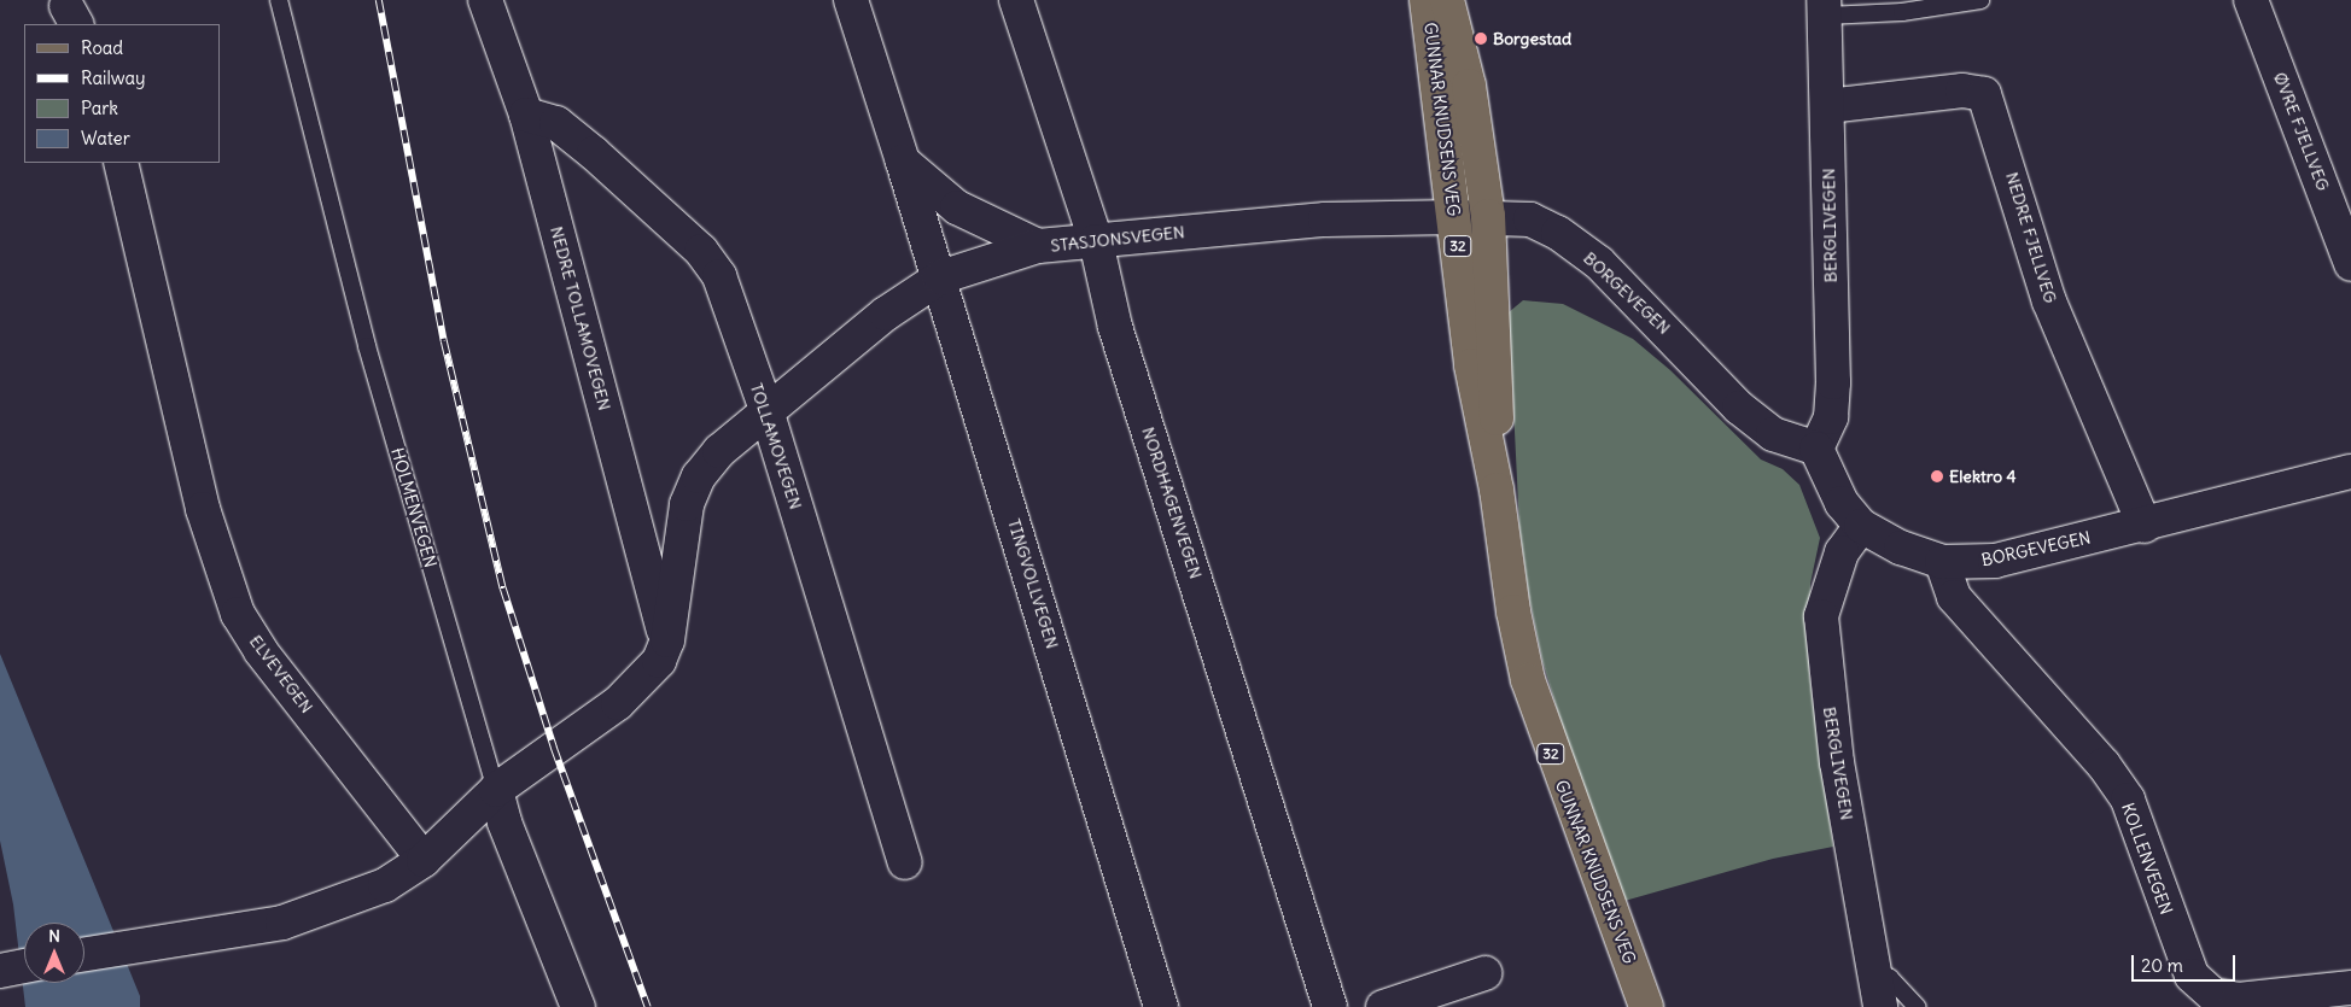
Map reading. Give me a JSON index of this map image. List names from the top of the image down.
{
  "streets": {
    "main road": ["GUNNAR KNUDSENS VEG", "32"],
    "street": [
      "ØVRE FJELLVEG",
      "BERGLIVEGEN",
      "NEDRE FJELLVEG",
      "STASJONSVEGEN",
      "BORGEVEGEN",
      "NEDRE TOLLAMOVEGEN",
      "TOLLAMOVEGEN",
      "NORDHAGENVEGEN",
      "HOLMENVEGEN",
      "TINGVOLLVEGEN",
      "ELVEVEGEN",
      "KOLLENVEGEN"
    ]
  },
  "crossings": [
    ["GUNNAR KNUDSENS VEG", "STASJONSVEGEN"],
    ["GUNNAR KNUDSENS VEG", "BORGEVEGEN"],
    ["BERGLIVEGEN", "NEDRE FJELLVEG"],
    ["BERGLIVEGEN", "BORGEVEGEN"],
    ["NEDRE FJELLVEG", "BORGEVEGEN"],
    ["STASJONSVEGEN", "BORGEVEGEN"],
    ["STASJONSVEGEN", "NORDHAGENVEGEN"],
    ["STASJONSVEGEN", "TINGVOLLVEGEN"],
    ["BORGEVEGEN", "KOLLENVEGEN"],
    ["NEDRE TOLLAMOVEGEN", "TOLLAMOVEGEN"]
  ],
  "places": ["Borgestad", "Elektro 4"],
  "legend": [
    "Road",
    "Railway",
    "Park",
    "Water"
  ],
  "scale_bar": "20 m",
  "north": "top"
}
